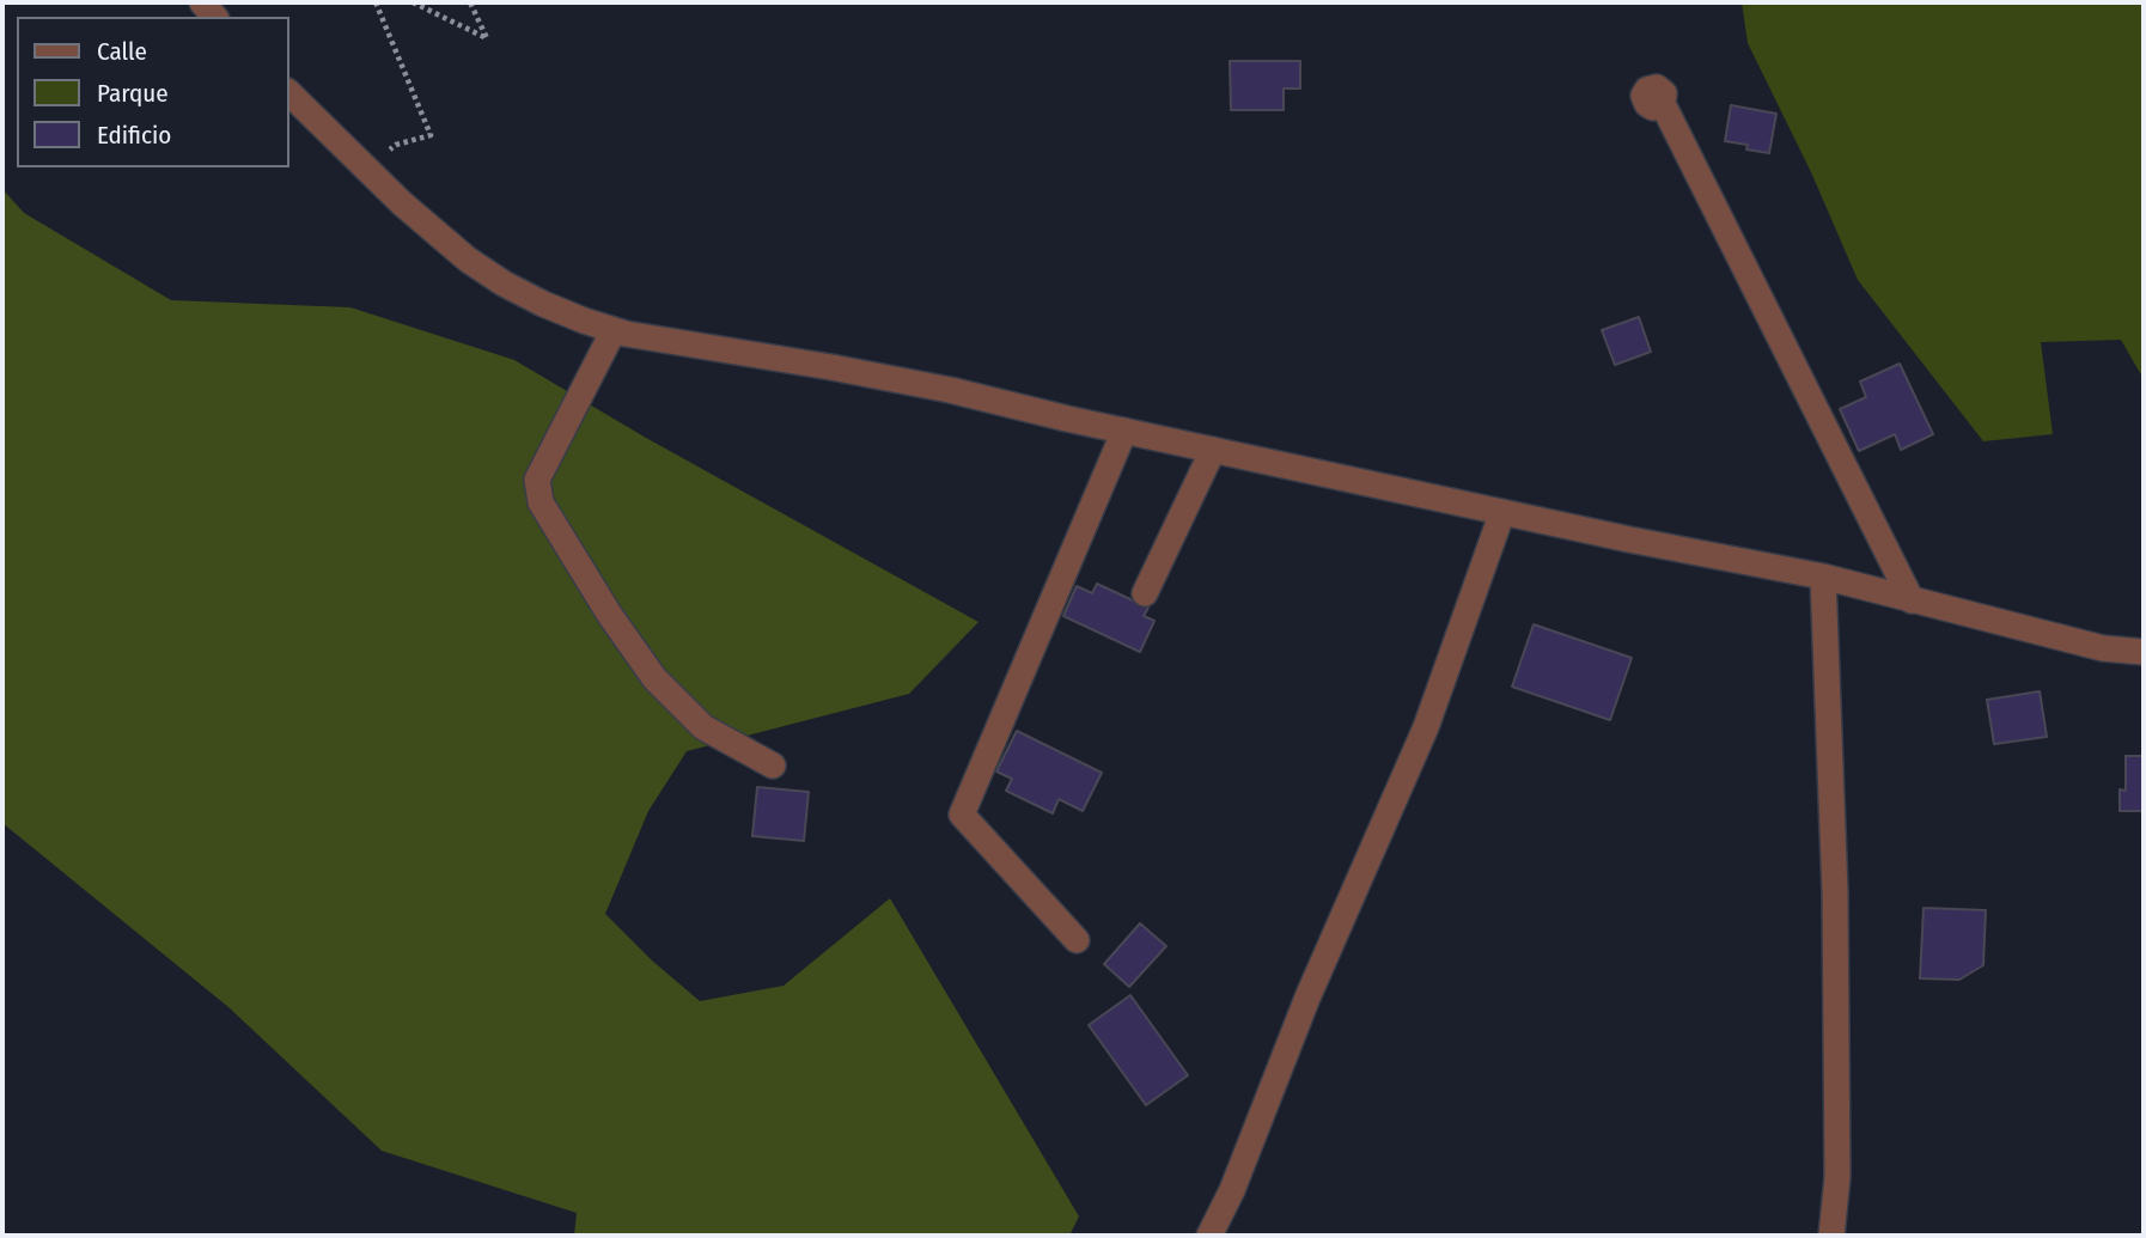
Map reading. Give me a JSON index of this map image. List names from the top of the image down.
{
  "legend": ["Calle", "Parque", "Edificio"]
}
